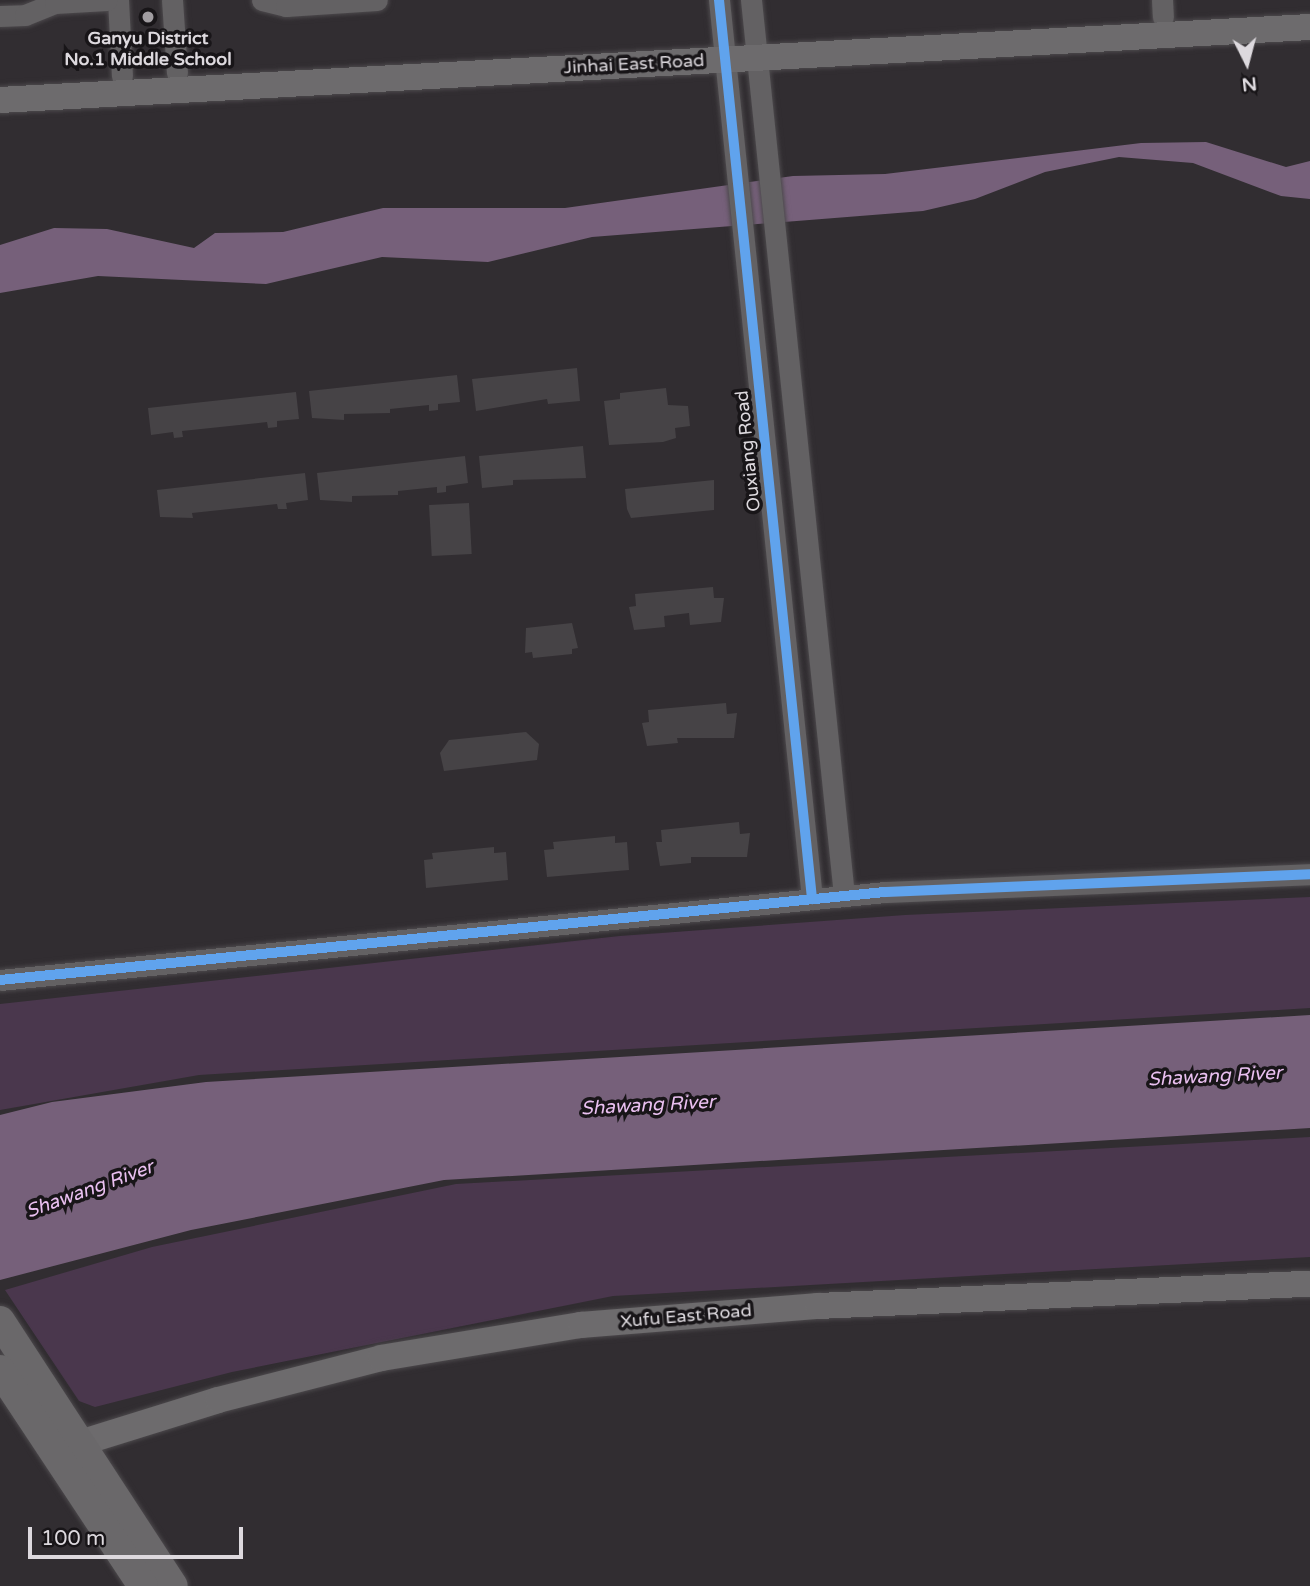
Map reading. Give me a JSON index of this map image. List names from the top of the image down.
{
  "streets": {
    "main road": ["Jinhai East Road", "Xufu East Road"],
    "street": ["Ouxiang Road"]
  },
  "crossings": [
    ["Jinhai East Road", "Ouxiang Road"]
  ],
  "water": ["Shawang River"],
  "places": ["Ganyu District No.1 Middle School"],
  "scale_bar": "100 m",
  "north": "bottom"
}
